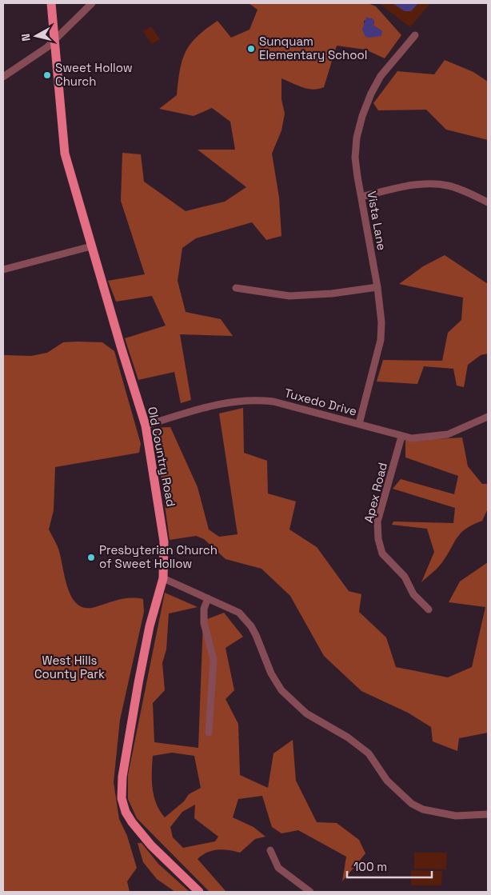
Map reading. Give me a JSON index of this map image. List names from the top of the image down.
{
  "streets": {
    "main road": ["Old Country Road"],
    "street": ["Vista Lane", "Tuxedo Drive", "Apex Road"]
  },
  "crossings": [
    ["Vista Lane", "Tuxedo Drive"],
    ["Tuxedo Drive", "Old Country Road"],
    ["Tuxedo Drive", "Apex Road"]
  ],
  "parks": ["West Hills County Park"],
  "places": ["Sunquam Elementary School", "Sweet Hollow Church", "Presbyterian Church of Sweet Hollow"],
  "scale_bar": "100 m",
  "north": "left"
}
